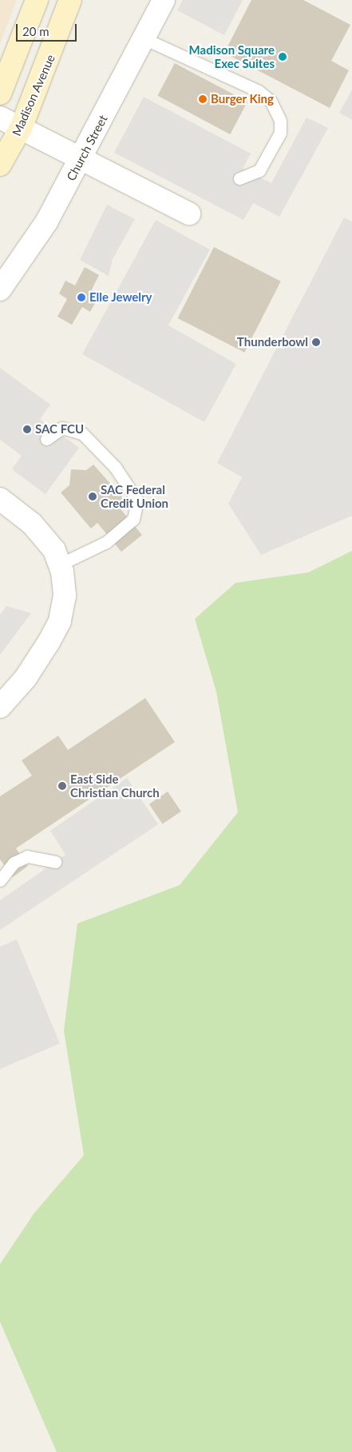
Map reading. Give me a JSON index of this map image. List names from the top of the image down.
{
  "streets": {
    "main road": ["Madison Avenue"],
    "street": ["Church Street"]
  },
  "places": [
    "Madison Square Exec Suites",
    "Burger King",
    "Elle Jewelry",
    "Thunderbowl",
    "SAC FCU",
    "SAC Federal Credit Union",
    "East Side Christian Church"
  ],
  "scale_bar": "20 m"
}
